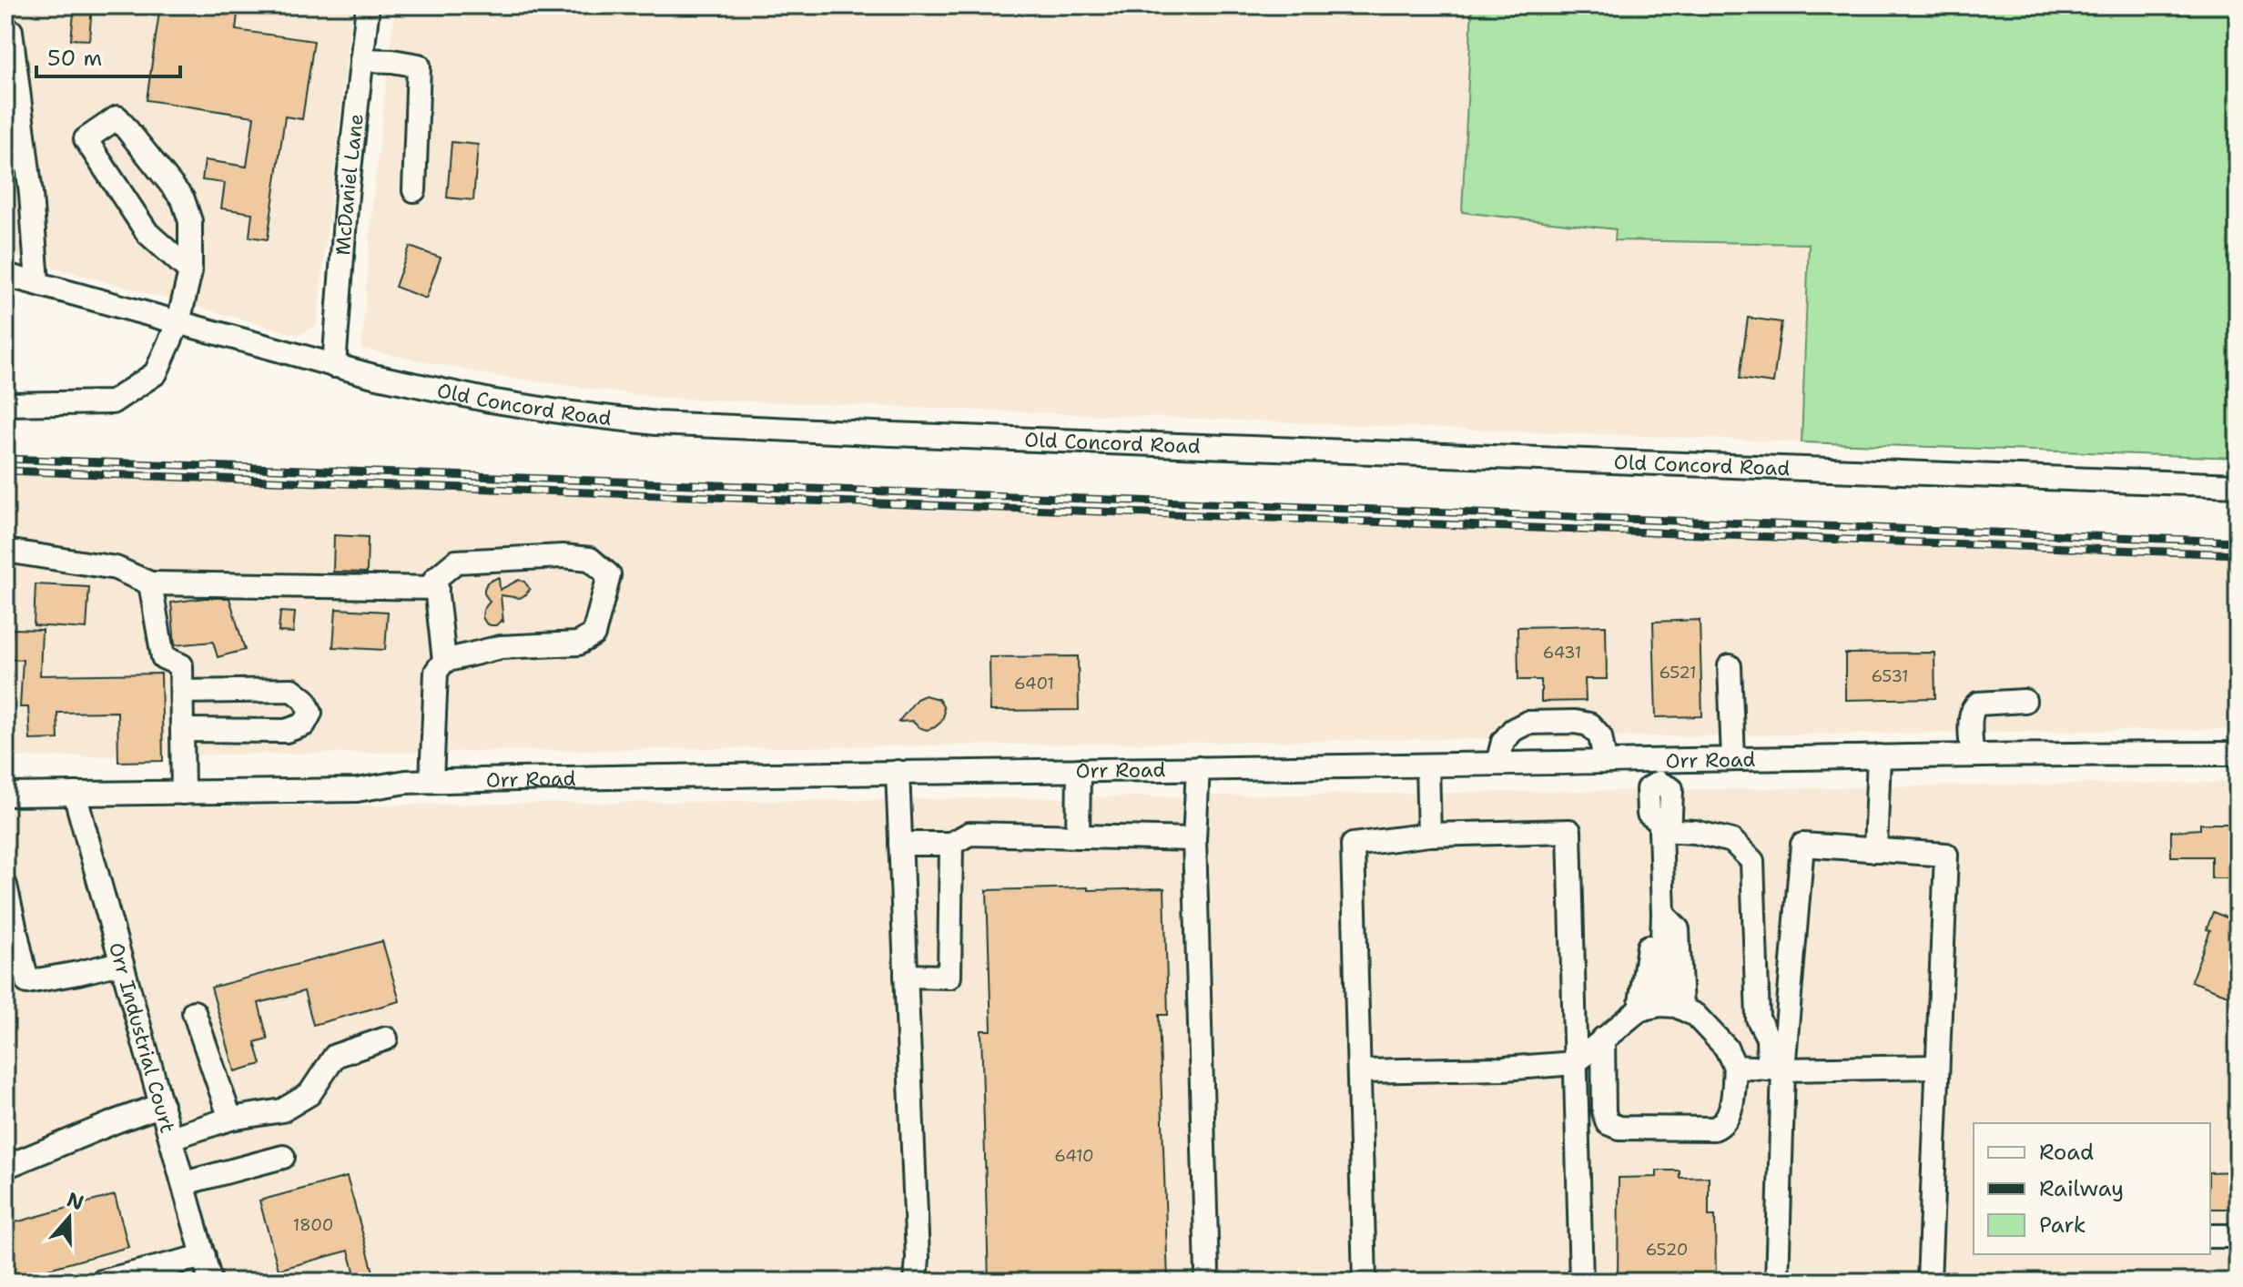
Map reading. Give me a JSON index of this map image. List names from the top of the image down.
{
  "streets": {
    "street": [
      "McDaniel Lane",
      "Old Concord Road",
      "Orr Road",
      "Orr Industrial Court"
    ]
  },
  "crossings": [
    ["McDaniel Lane", "Old Concord Road"],
    ["Orr Road", "Orr Industrial Court"]
  ],
  "house_numbers": [
    "6431",
    "6521",
    "6531",
    "6401",
    "6410",
    "1800",
    "6520"
  ],
  "legend": ["Road", "Railway", "Park"],
  "scale_bar": "50 m",
  "north": "top"
}
